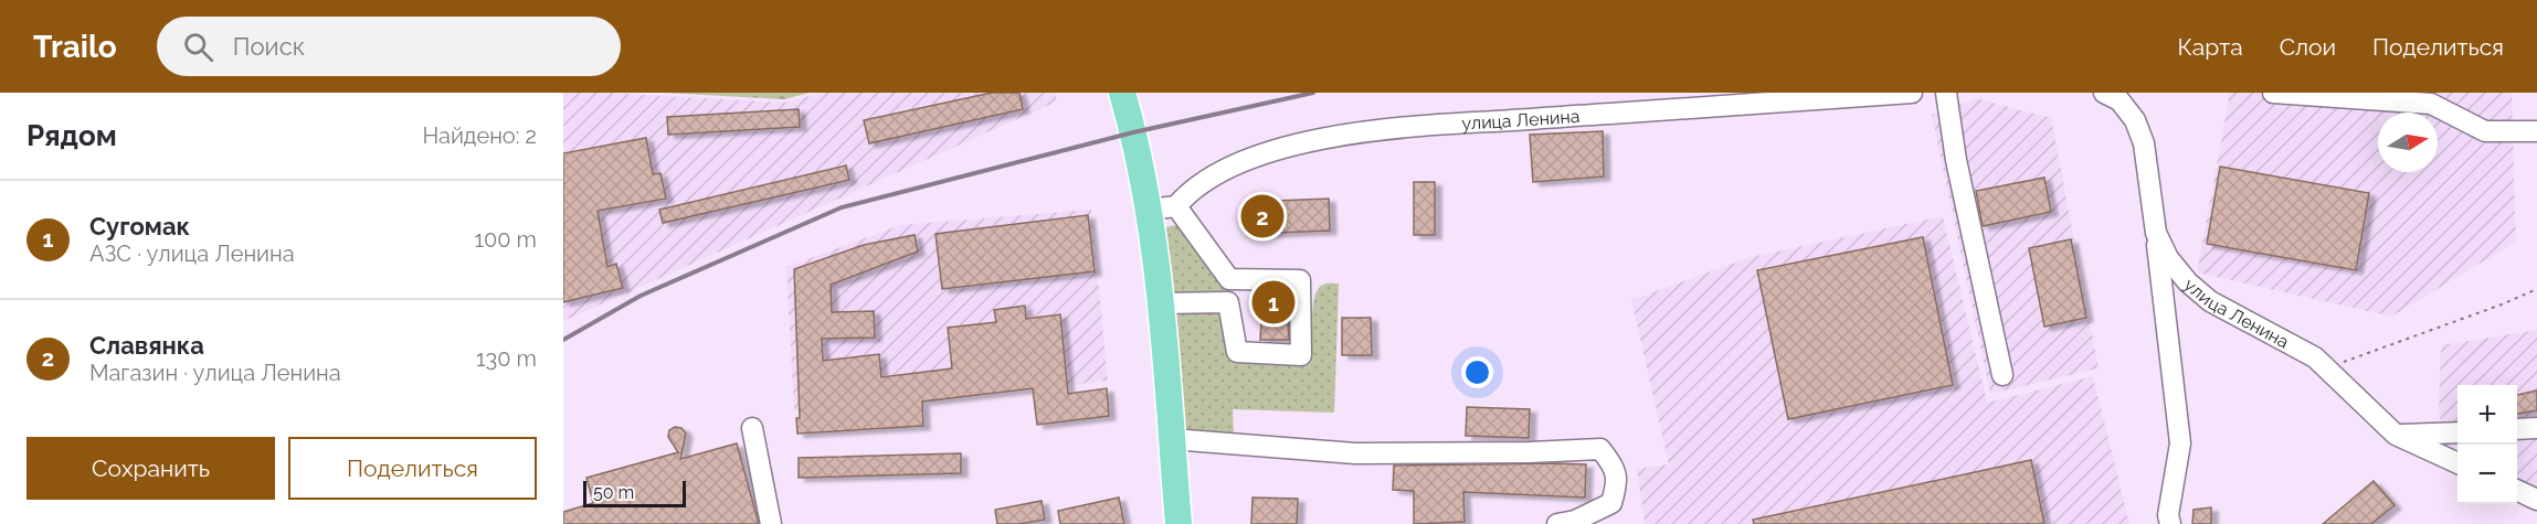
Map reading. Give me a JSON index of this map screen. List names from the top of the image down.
{
  "streets": {
    "lane": ["улица Ленина"]
  },
  "scale_bar": "50 m",
  "north": "right",
  "page": {
    "header": "Trailo",
    "search": "Поиск",
    "nav": ["Карта", "Слои", "Поделиться"],
    "heading": ["Рядом", "Найдено: 2"],
    "list": [
      {
        "mark": "1",
        "name": "Сугомак",
        "note": "АЗС · улица Ленина",
        "value": "100 m"
      },
      {
        "mark": "2",
        "name": "Славянка",
        "note": "Магазин · улица Ленина",
        "value": "130 m"
      }
    ],
    "pins": ["2", "1"],
    "map_buttons": ["+", "−"],
    "buttons": ["Сохранить", "Поделиться"],
    "scale": "50 m"
  }
}
